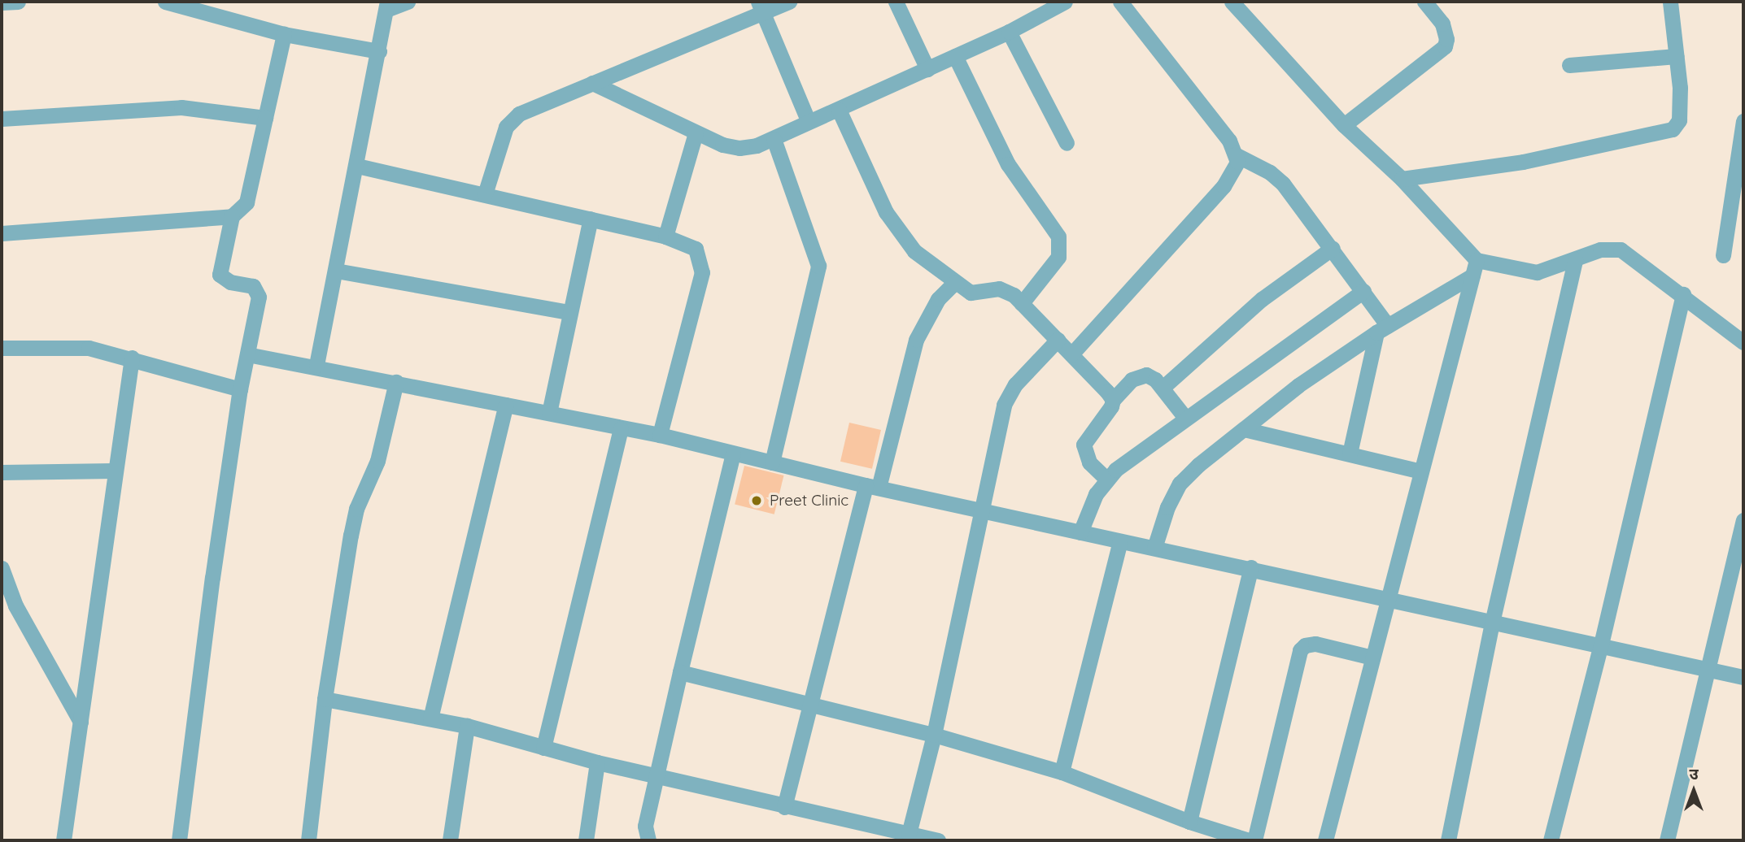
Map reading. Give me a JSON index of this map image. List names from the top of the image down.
{
  "places": ["Preet Clinic"],
  "north": "top"
}
